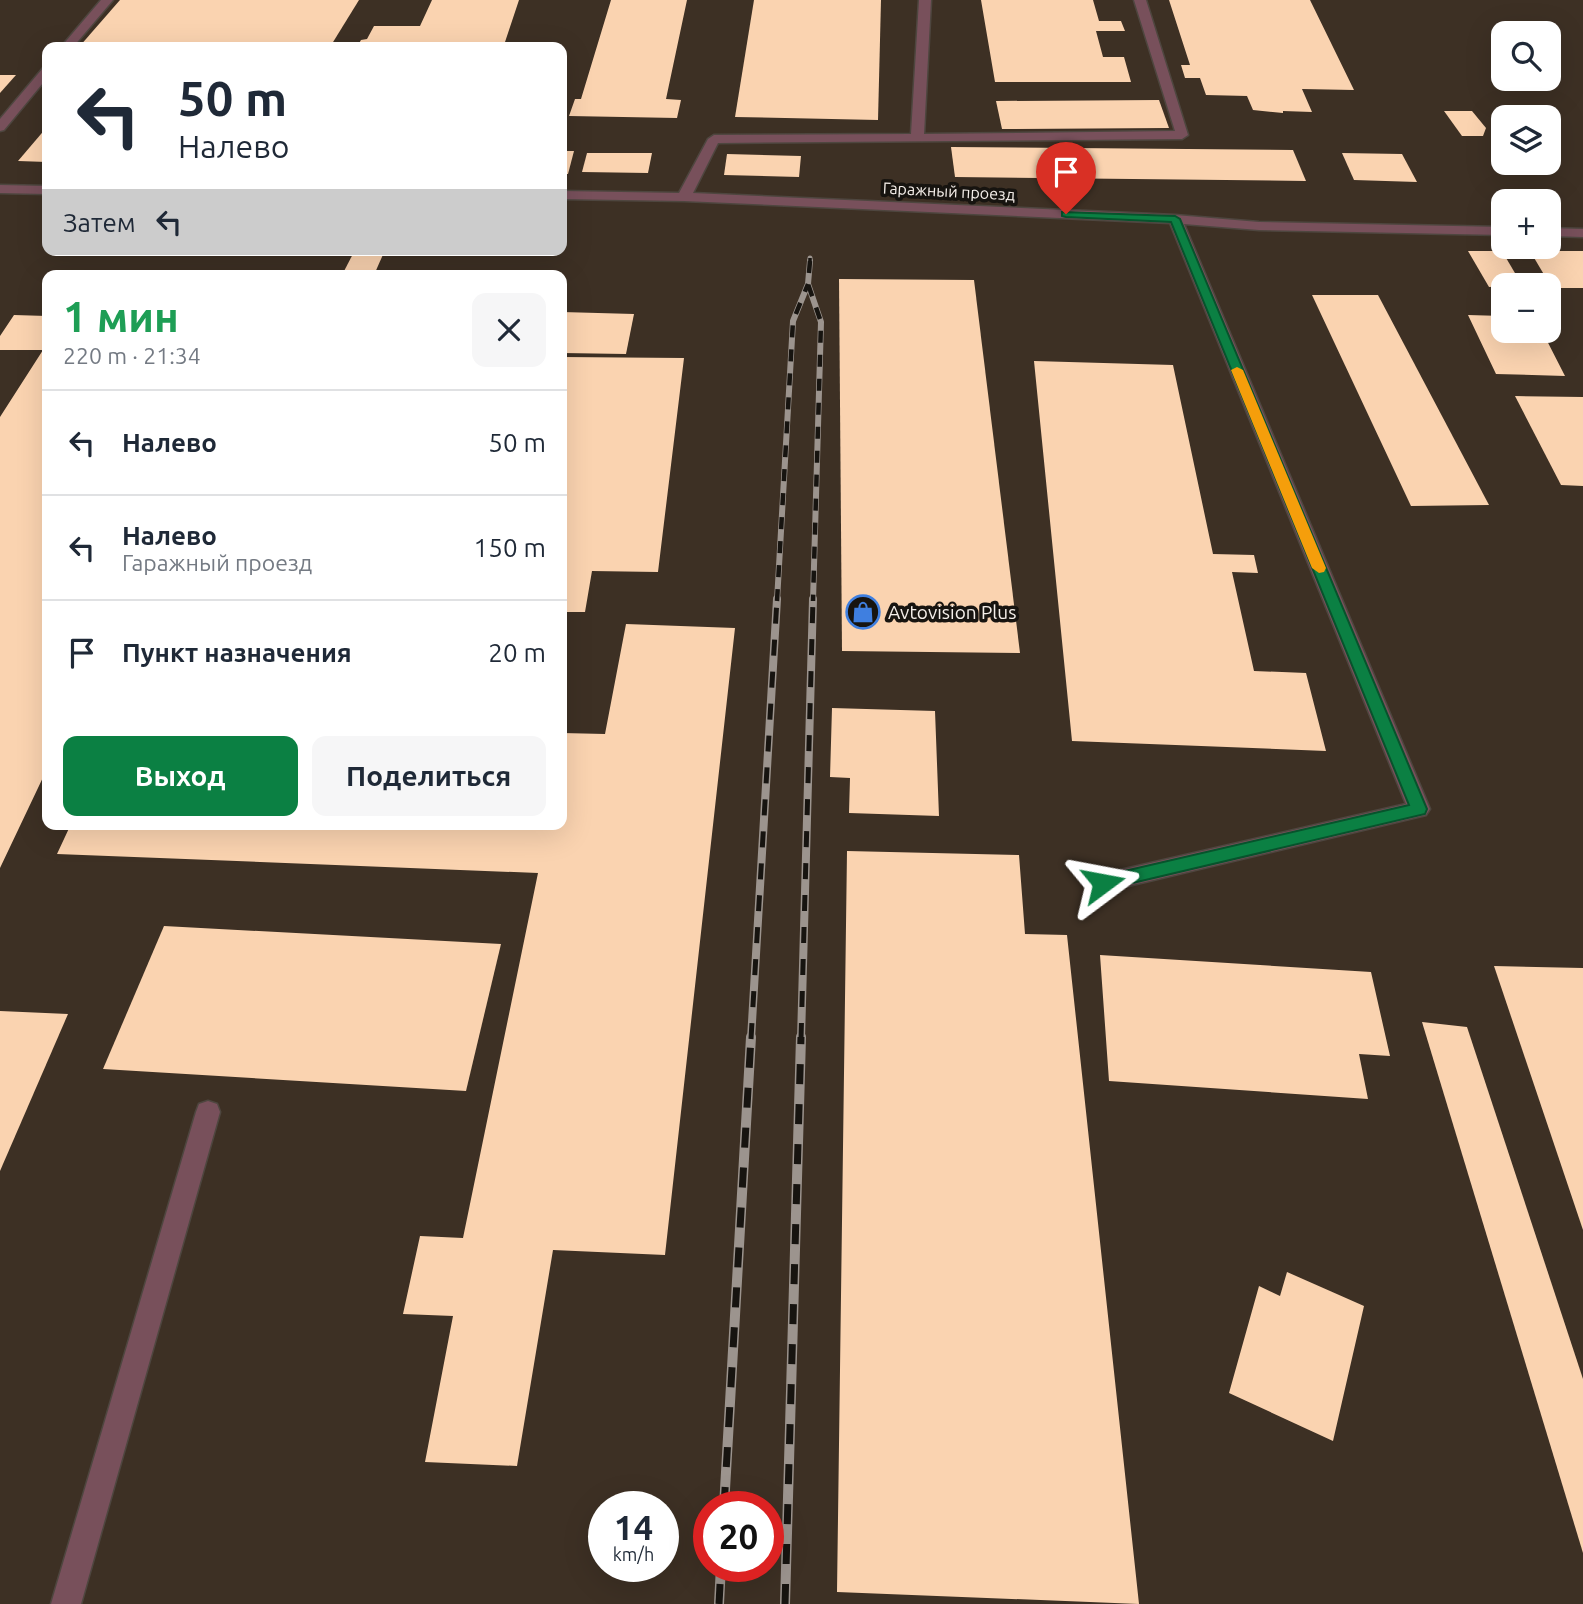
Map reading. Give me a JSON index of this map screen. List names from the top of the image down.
{
  "streets": {
    "street": ["Гаражный проезд"]
  },
  "places": {
    "shop": ["Avtovision Plus"]
  },
  "page": {
    "map_buttons": ["+", "−"],
    "turn": ["50 m", "Налево"],
    "then": "Затем",
    "heading": ["1 мин", "220 m · 21:34"],
    "list": [
      {
        "name": "Налево",
        "value": "50 m"
      },
      {
        "name": "Налево",
        "note": "Гаражный проезд",
        "value": "150 m"
      },
      {
        "name": "Пункт назначения",
        "value": "20 m"
      }
    ],
    "buttons": ["Выход", "Поделиться"],
    "speed": "14 km/h",
    "limit": "20"
  }
}
